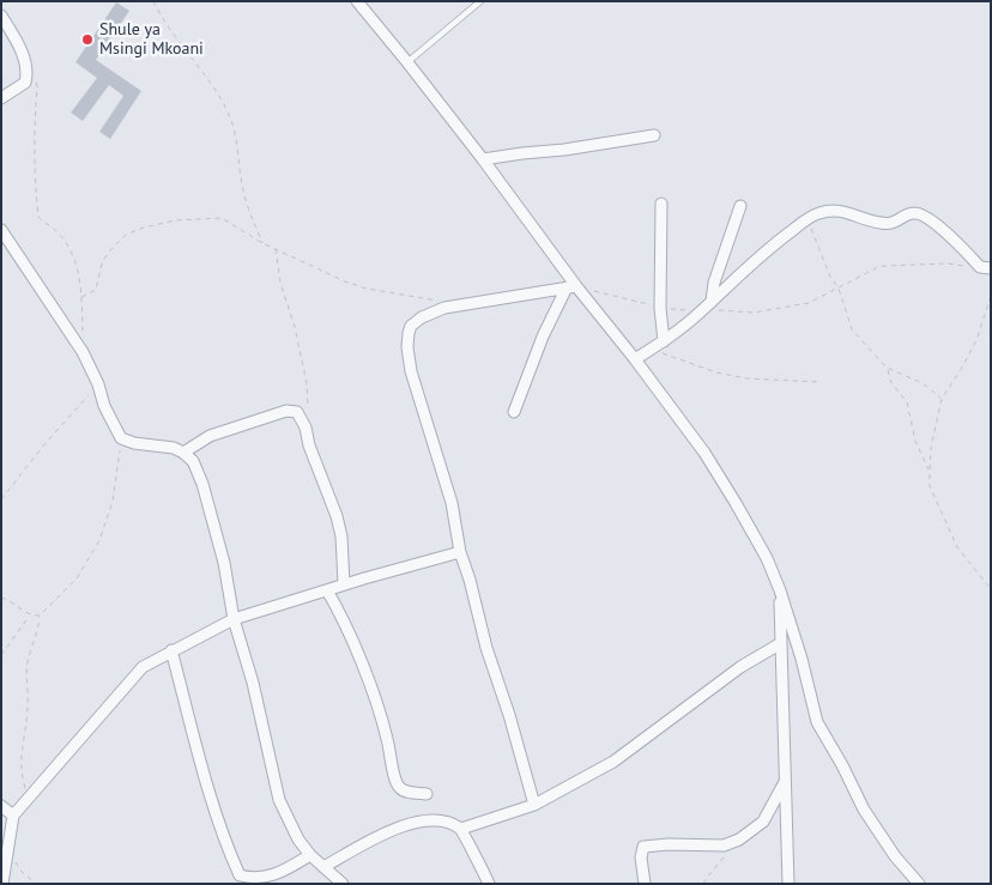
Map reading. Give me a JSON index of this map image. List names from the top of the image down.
{
  "places": ["Shule ya Msingi Mkoani"]
}
